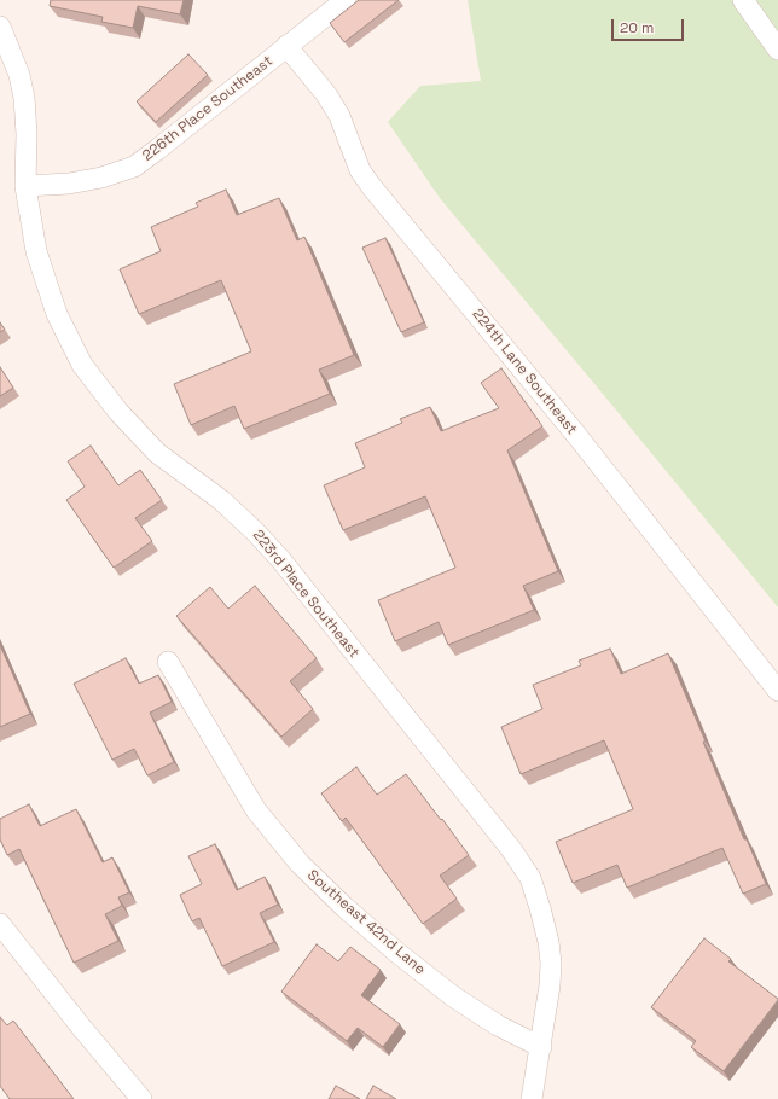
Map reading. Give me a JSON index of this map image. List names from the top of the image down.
{
  "streets": {
    "street": [
      "226th Place Southeast",
      "224th Lane Southeast",
      "223rd Place Southeast",
      "Southeast 42nd Lane"
    ]
  },
  "crossings": [
    ["226th Place Southeast", "224th Lane Southeast"],
    ["226th Place Southeast", "223rd Place Southeast"],
    ["223rd Place Southeast", "Southeast 42nd Lane"]
  ],
  "scale_bar": "20 m"
}
